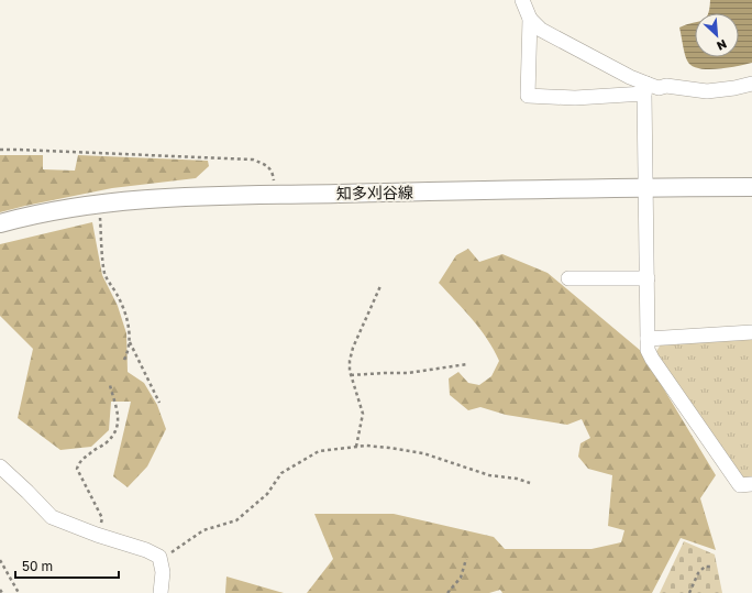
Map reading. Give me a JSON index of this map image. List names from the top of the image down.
{
  "streets": {
    "street": ["知多刈谷線"]
  },
  "scale_bar": "50 m",
  "north": "bottom right"
}
